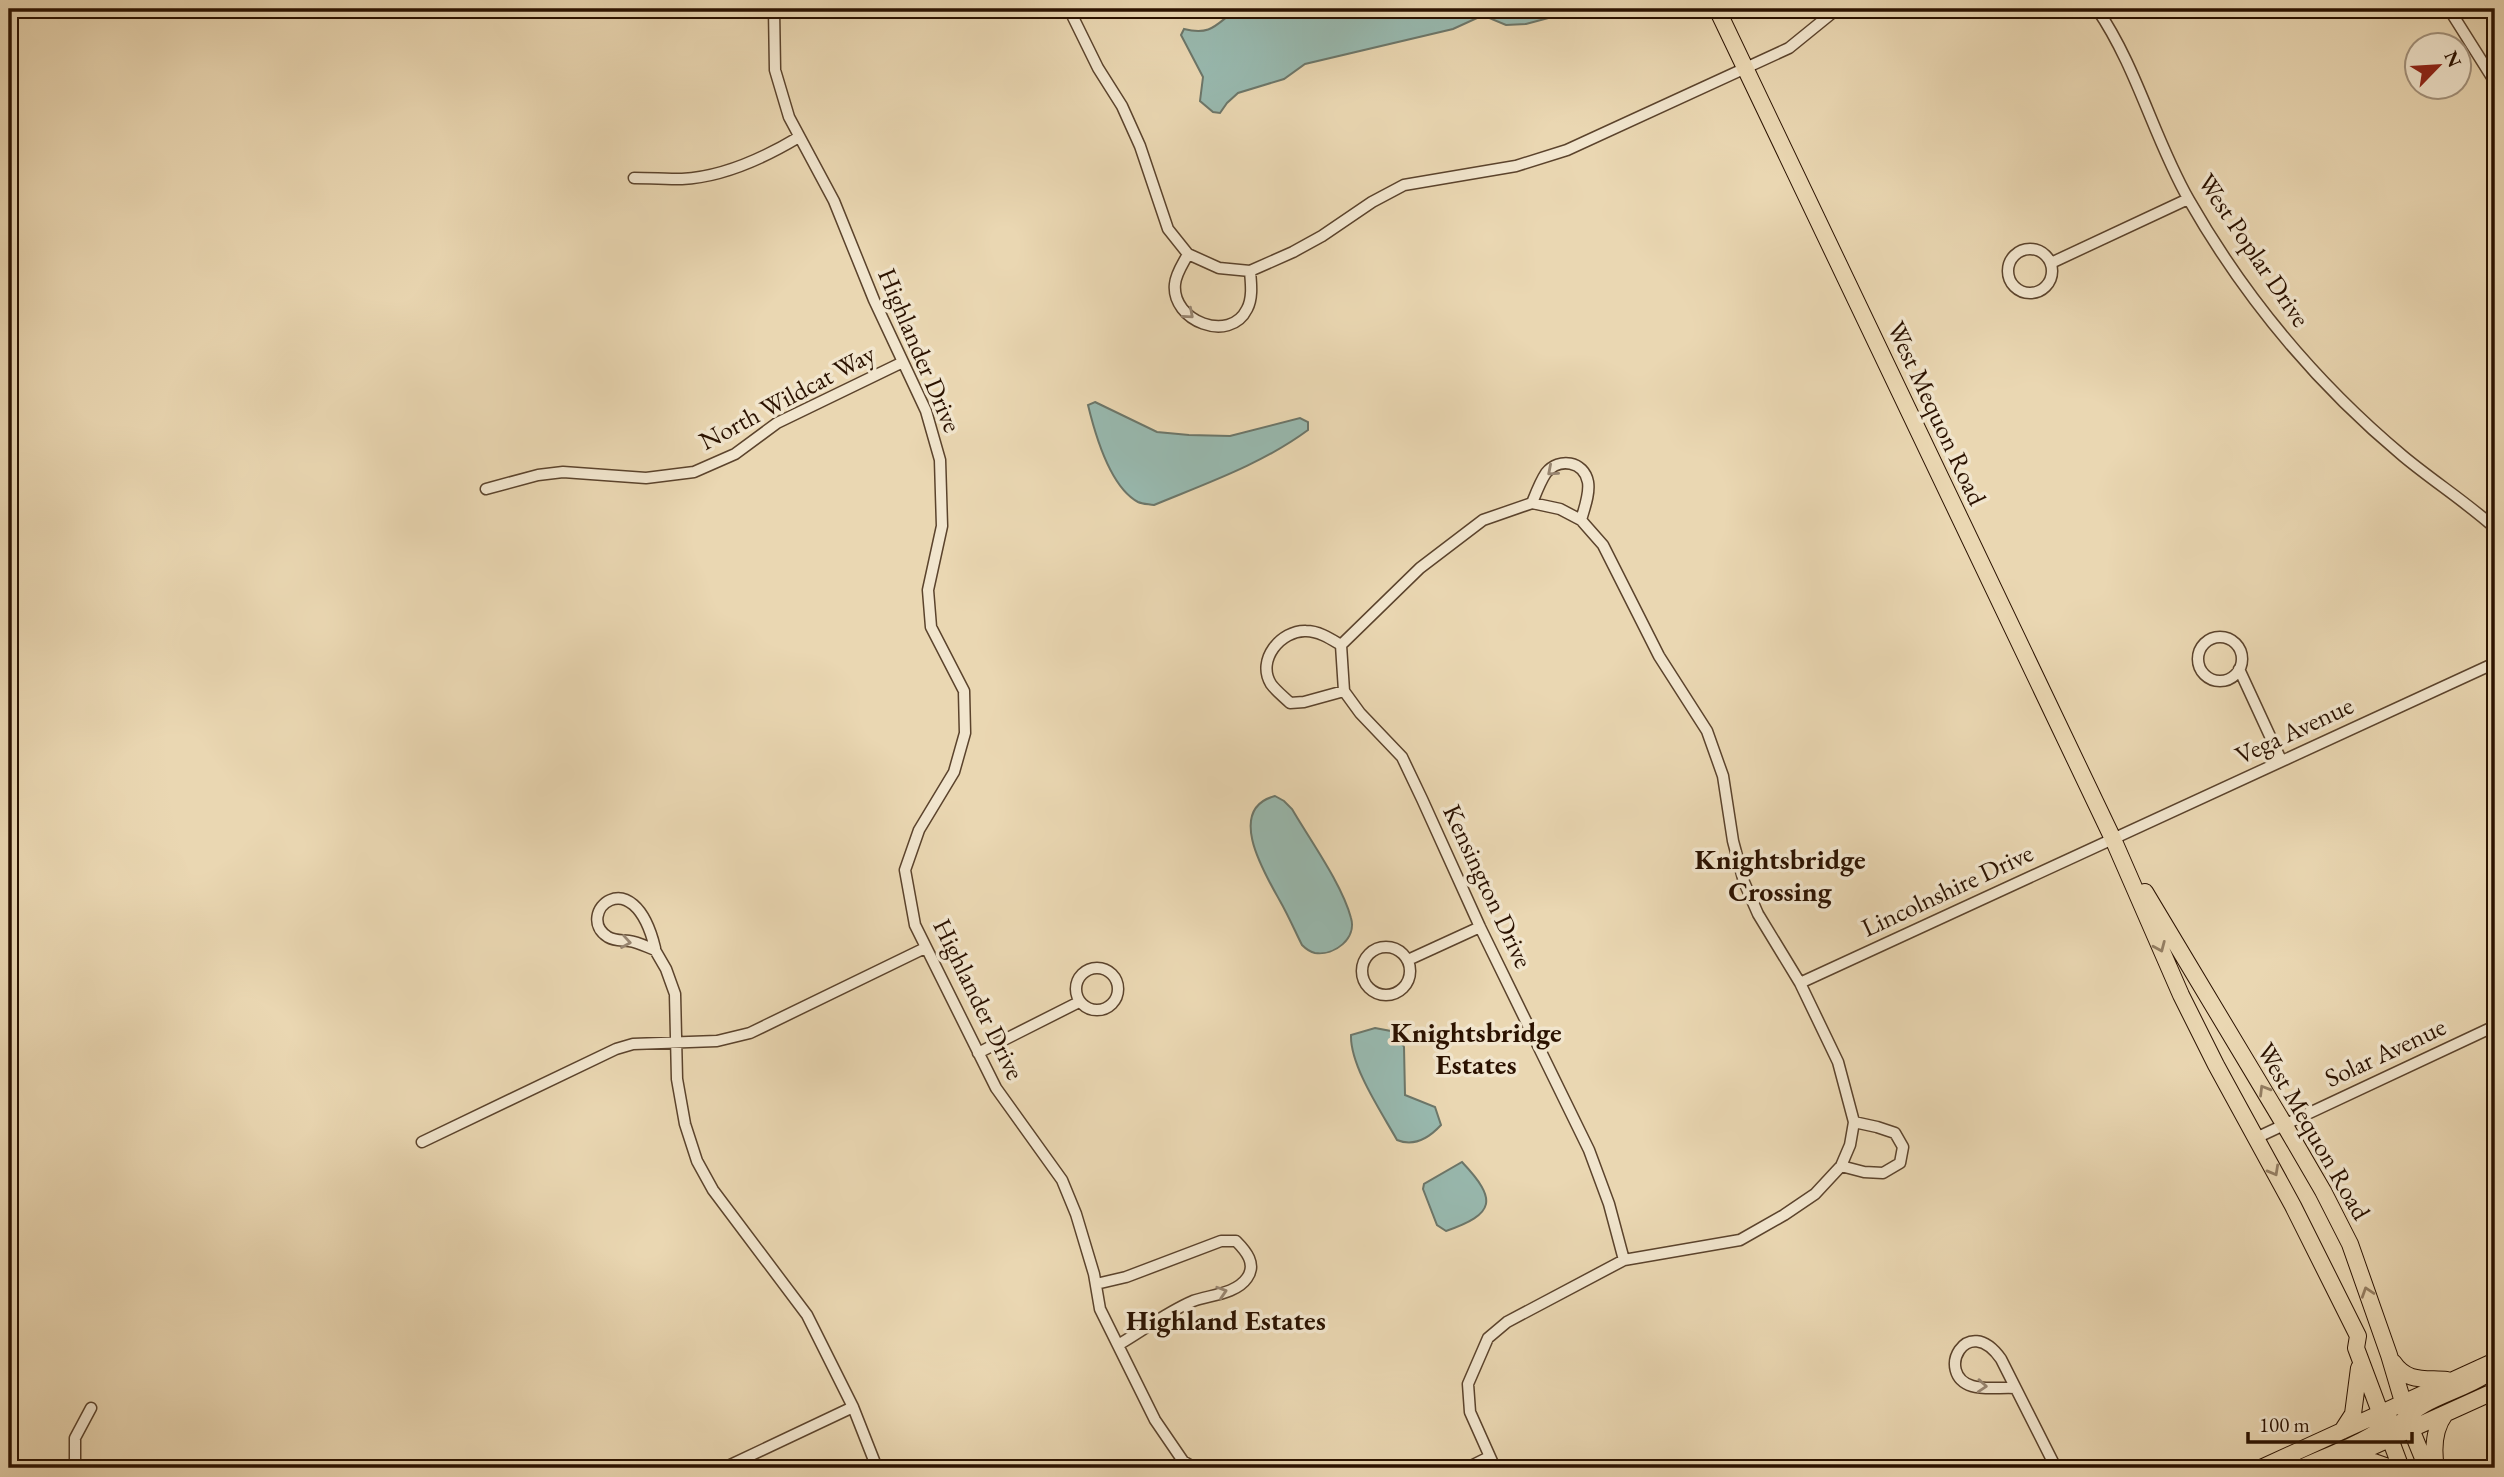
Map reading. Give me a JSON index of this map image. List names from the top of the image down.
{
  "streets": {
    "main road": ["West Mequon Road"],
    "street": [
      "West Poplar Drive",
      "Highlander Drive",
      "North Wildcat Way",
      "Vega Avenue",
      "Kensington Drive",
      "Lincolnshire Drive",
      "Solar Avenue"
    ]
  },
  "crossings": [
    ["Highlander Drive", "North Wildcat Way"],
    ["West Mequon Road", "Vega Avenue"],
    ["West Mequon Road", "Lincolnshire Drive"],
    ["West Mequon Road", "Solar Avenue"],
    ["Vega Avenue", "Lincolnshire Drive"]
  ],
  "districts": ["Knightsbridge Crossing", "Knightsbridge Estates", "Highland Estates"],
  "scale_bar": "100 m",
  "north": "top right"
}
